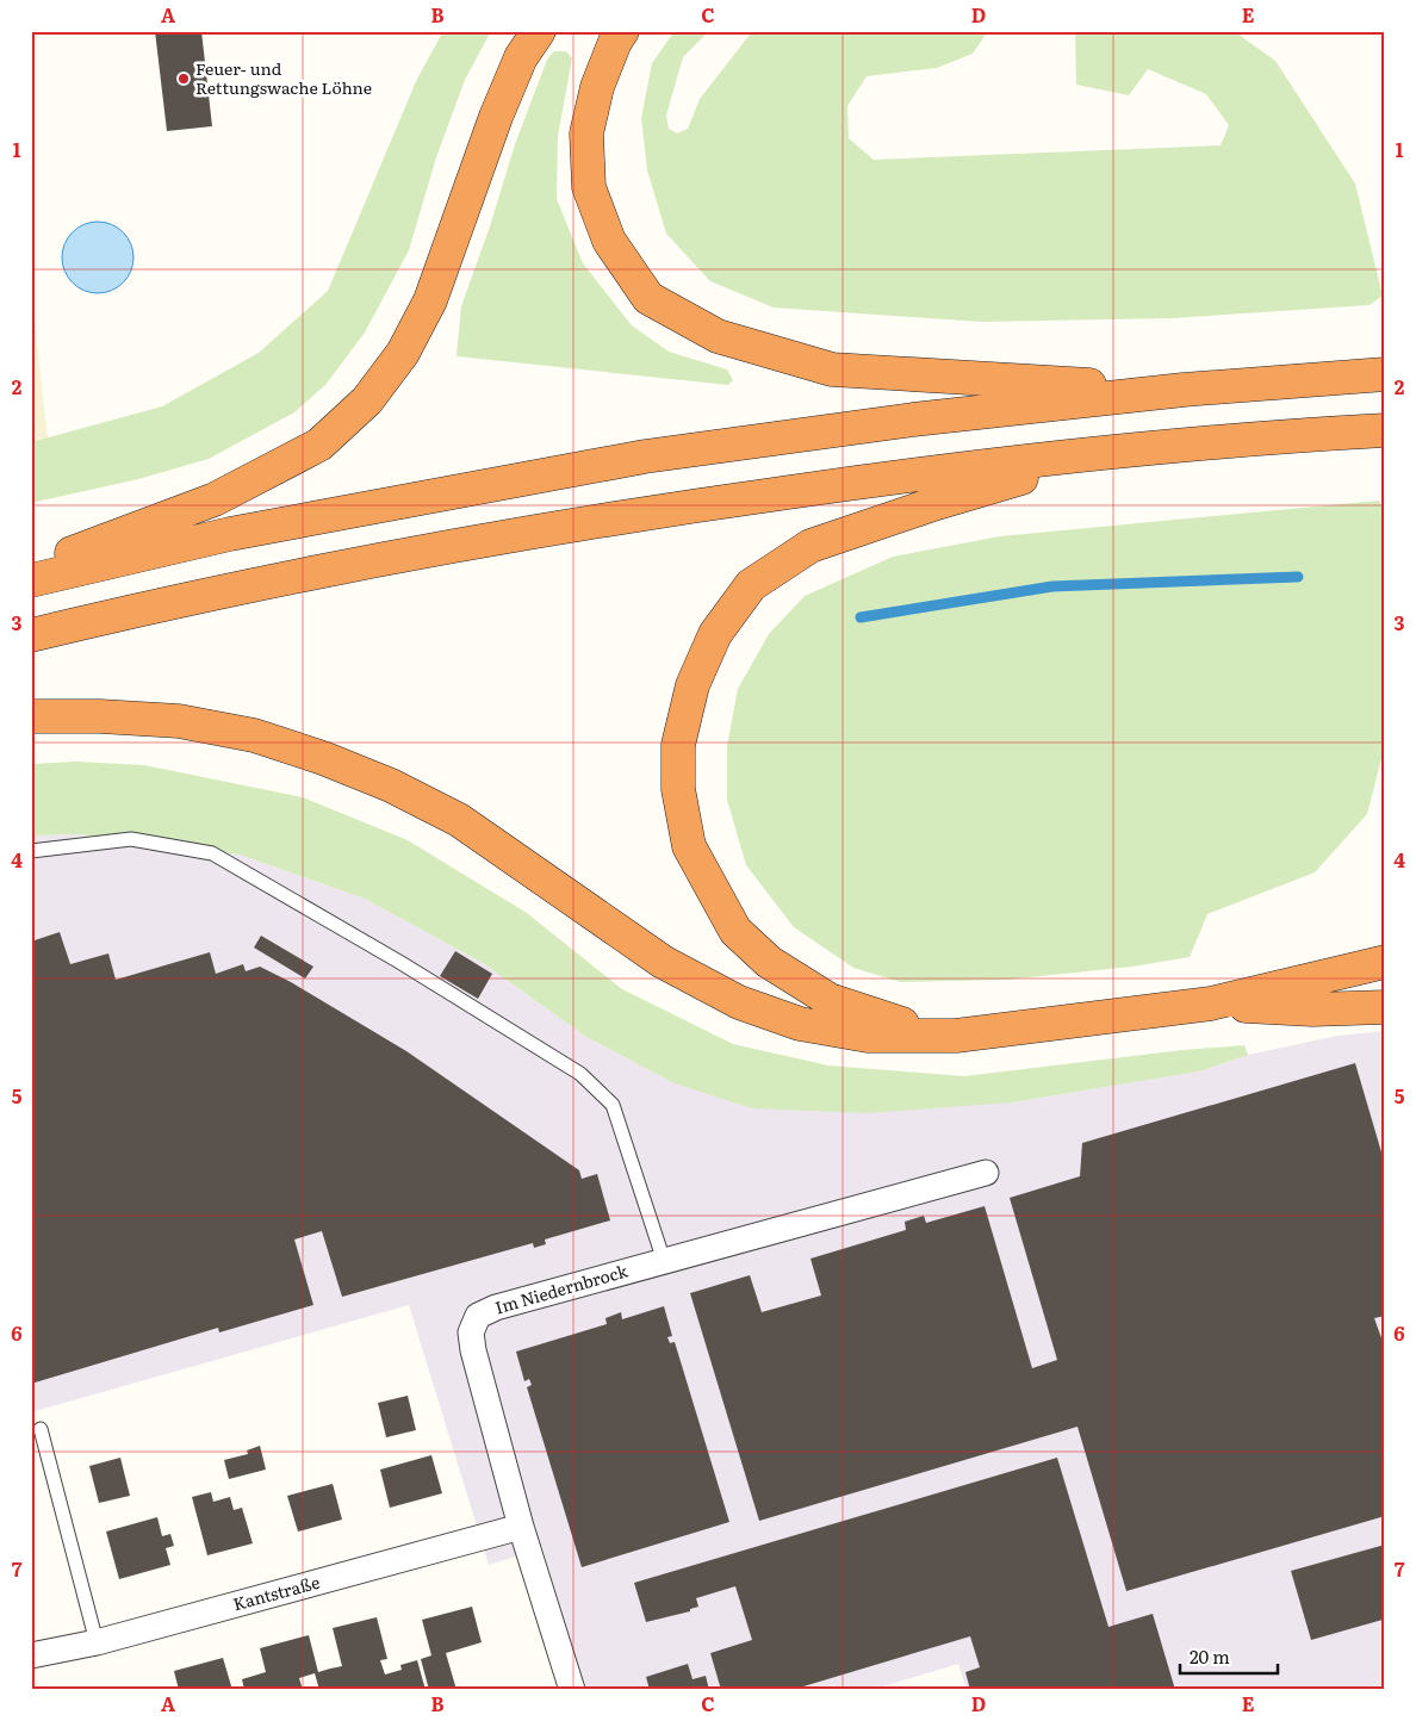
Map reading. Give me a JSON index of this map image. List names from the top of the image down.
{
  "streets": {
    "street": ["Im Niedernbrock", "Kantstraße"]
  },
  "crossings": [
    ["Im Niedernbrock", "Kantstraße"]
  ],
  "places": ["Feuer- und Rettungswache Löhne"],
  "scale_bar": "20 m",
  "grid": {
    "columns": [
      "A",
      "B",
      "C",
      "D",
      "E"
    ],
    "rows": [
      "1",
      "2",
      "3",
      "4",
      "5",
      "6",
      "7"
    ]
  }
}
